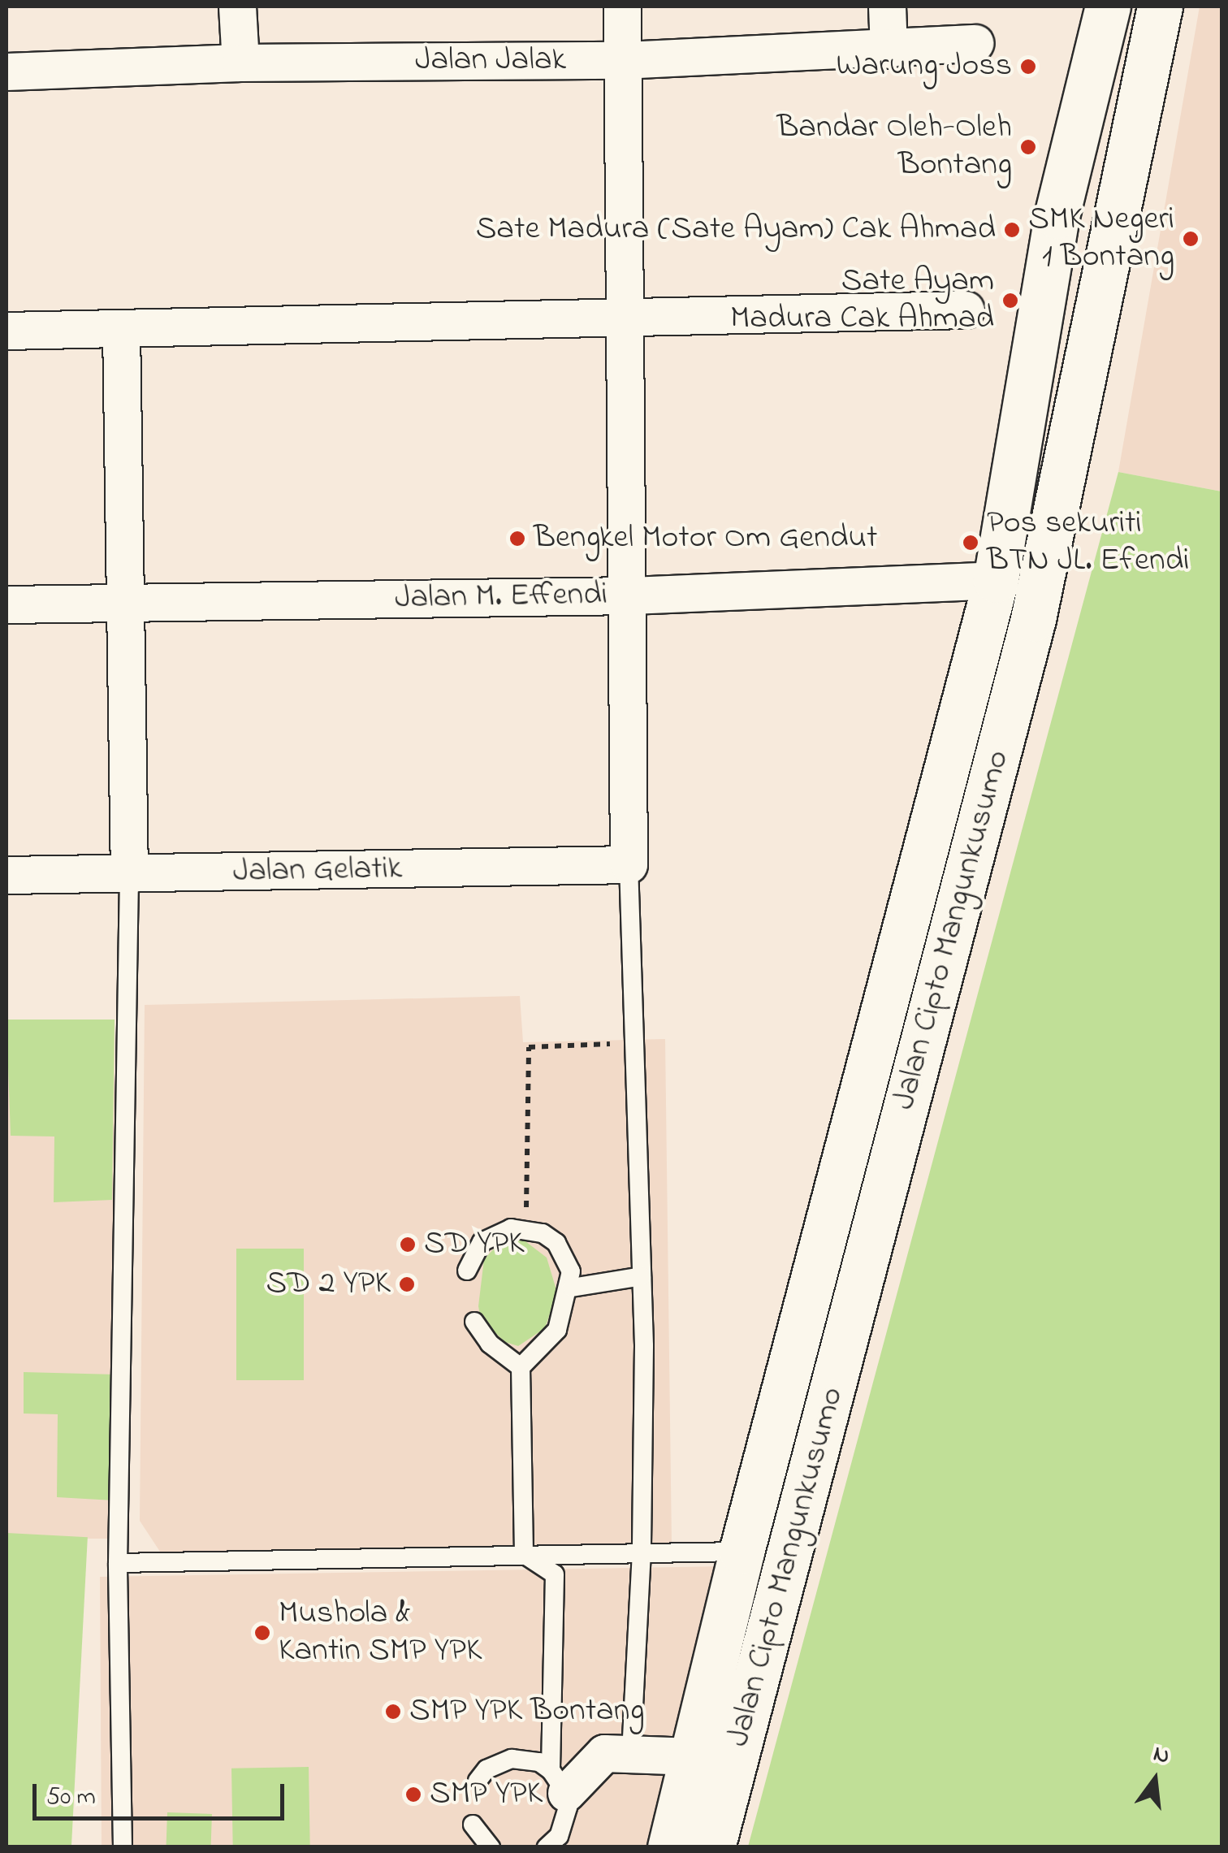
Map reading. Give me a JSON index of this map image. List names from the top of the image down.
{
  "streets": {
    "street": [
      "Jalan Jalak",
      "Jalan M. Effendi",
      "Jalan Gelatik",
      "Jalan Cipto Mangunkusumo"
    ]
  },
  "crossings": [
    ["Jalan M. Effendi", "Jalan Cipto Mangunkusumo"]
  ],
  "places": [
    "Warung Joss",
    "Bandar Oleh-Oleh Bontang",
    "Sate Madura (Sate Ayam) Cak Ahmad",
    "SMK Negeri 1 Bontang",
    "Sate Ayam Madura Cak Ahmad",
    "Bengkel Motor Om Gendut",
    "Pos sekuriti BTN JL. Efendi",
    "SD YPK",
    "SD 2 YPK",
    "Mushola & Kantin SMP YPK",
    "SMP YPK Bontang",
    "SMP YPK"
  ],
  "scale_bar": "50 m",
  "north": "top"
}
